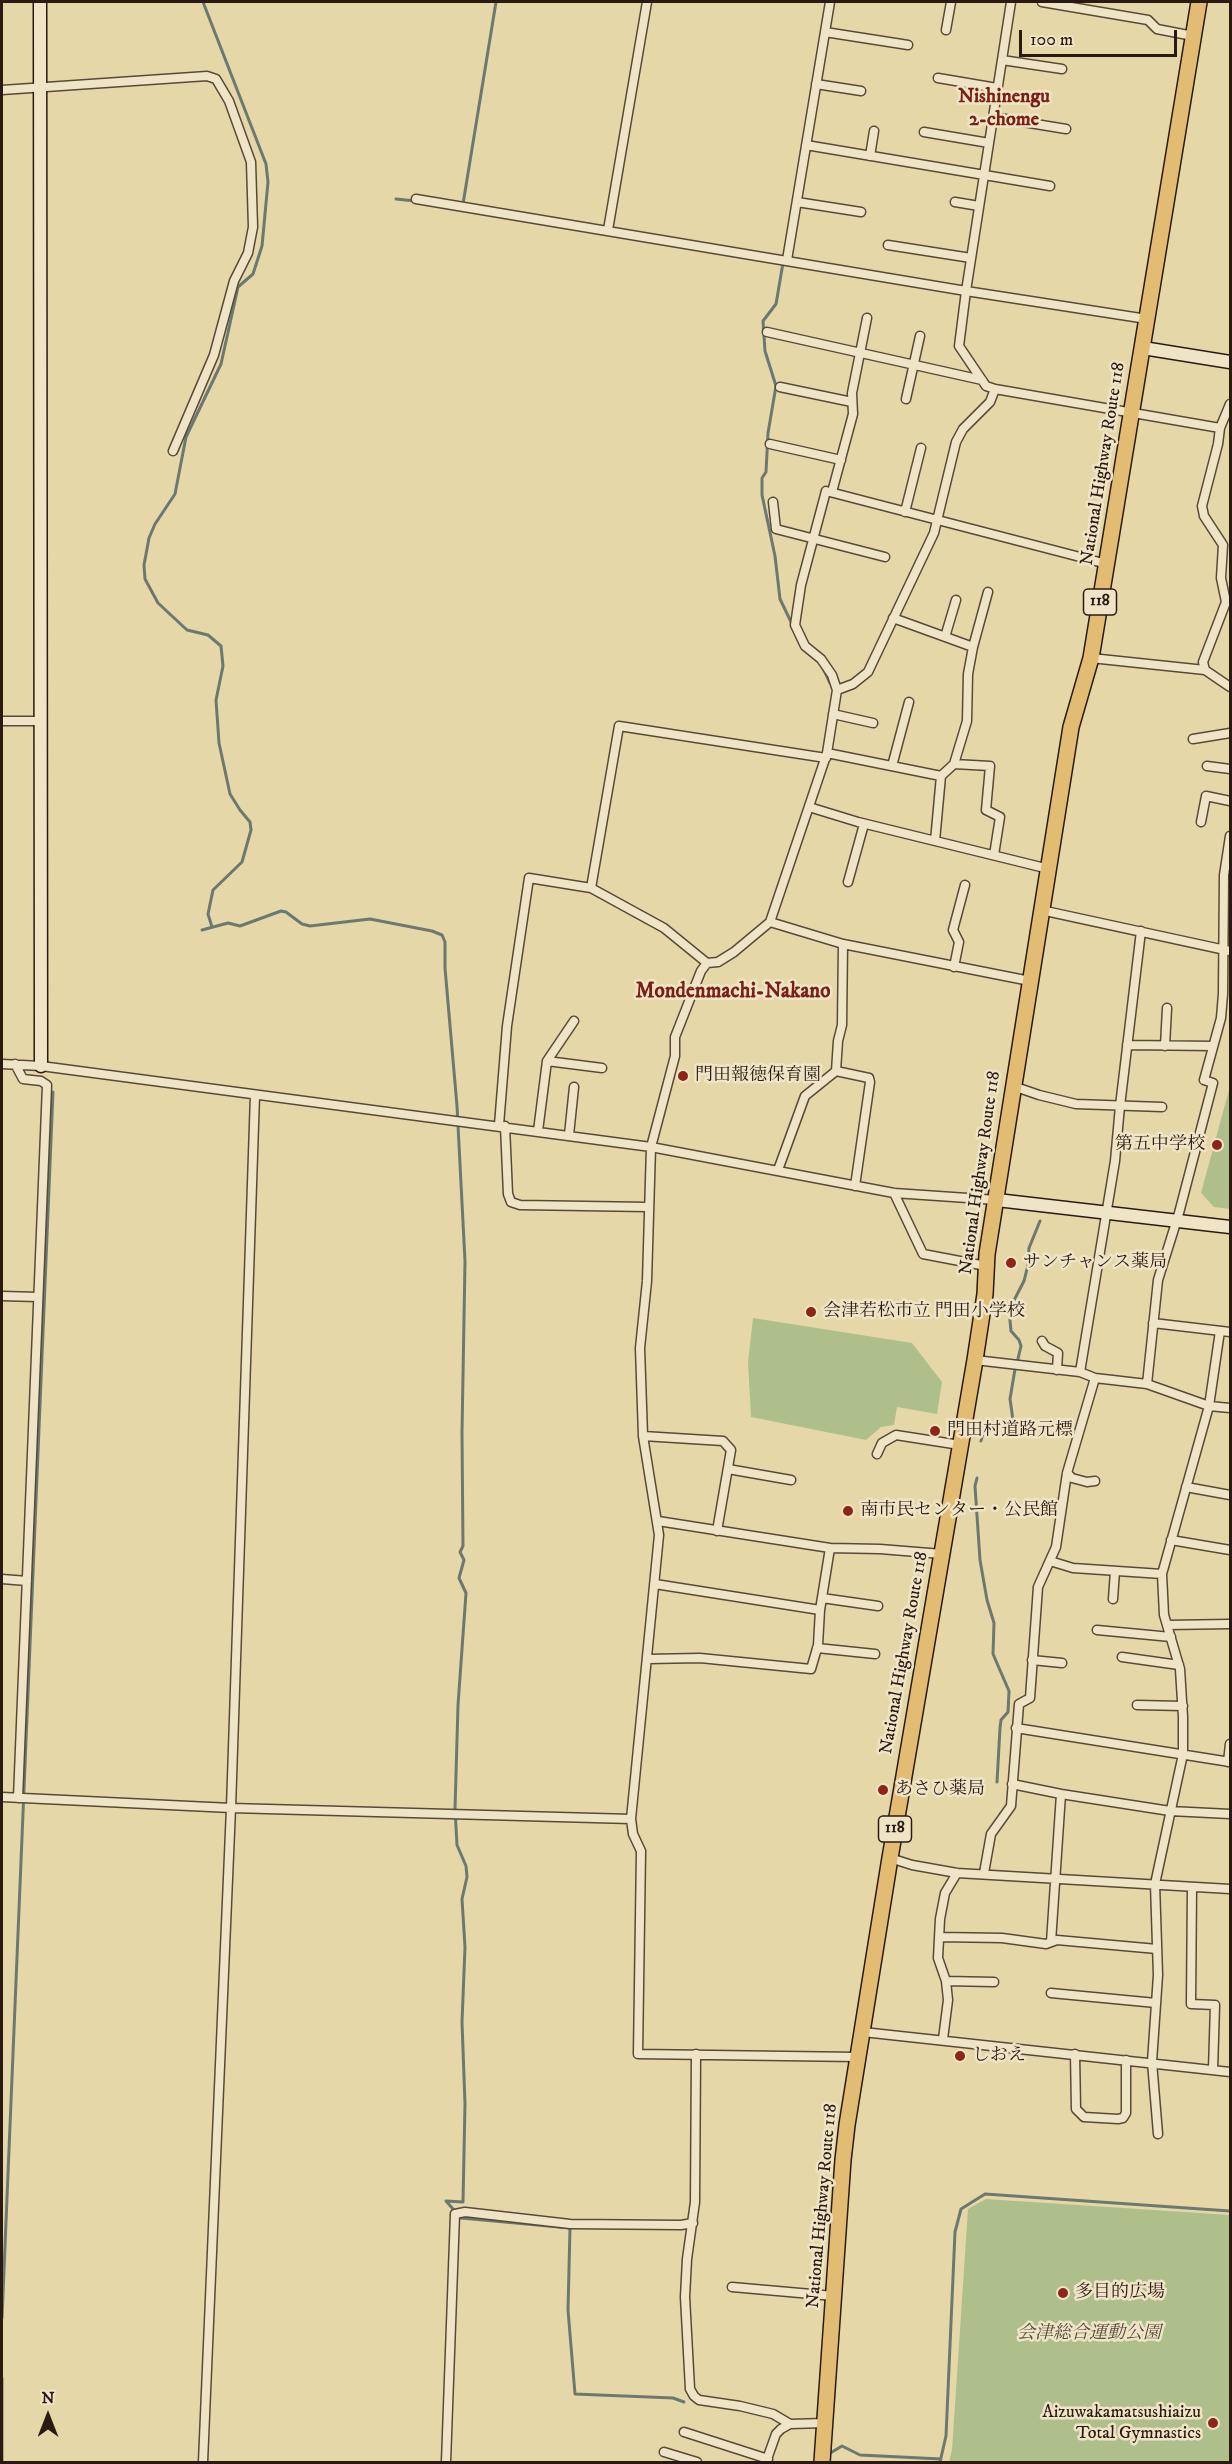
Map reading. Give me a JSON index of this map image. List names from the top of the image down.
{
  "streets": {
    "highway": ["National Highway Route 118", "118"]
  },
  "districts": ["Nishinengu 2-chome", "Mondenmachi-Nakano"],
  "parks": ["会津総合運動公園"],
  "places": [
    "門田報徳保育園",
    "第五中学校",
    "サンチャンス薬局",
    "会津若松市立 門田小学校",
    "門田村道路元標",
    "南市民センター・公民館",
    "あさひ薬局",
    "しおえ",
    "多目的広場",
    "Aizuwakamatsushiaizu Total Gymnastics"
  ],
  "scale_bar": "100 m",
  "north": "top"
}
